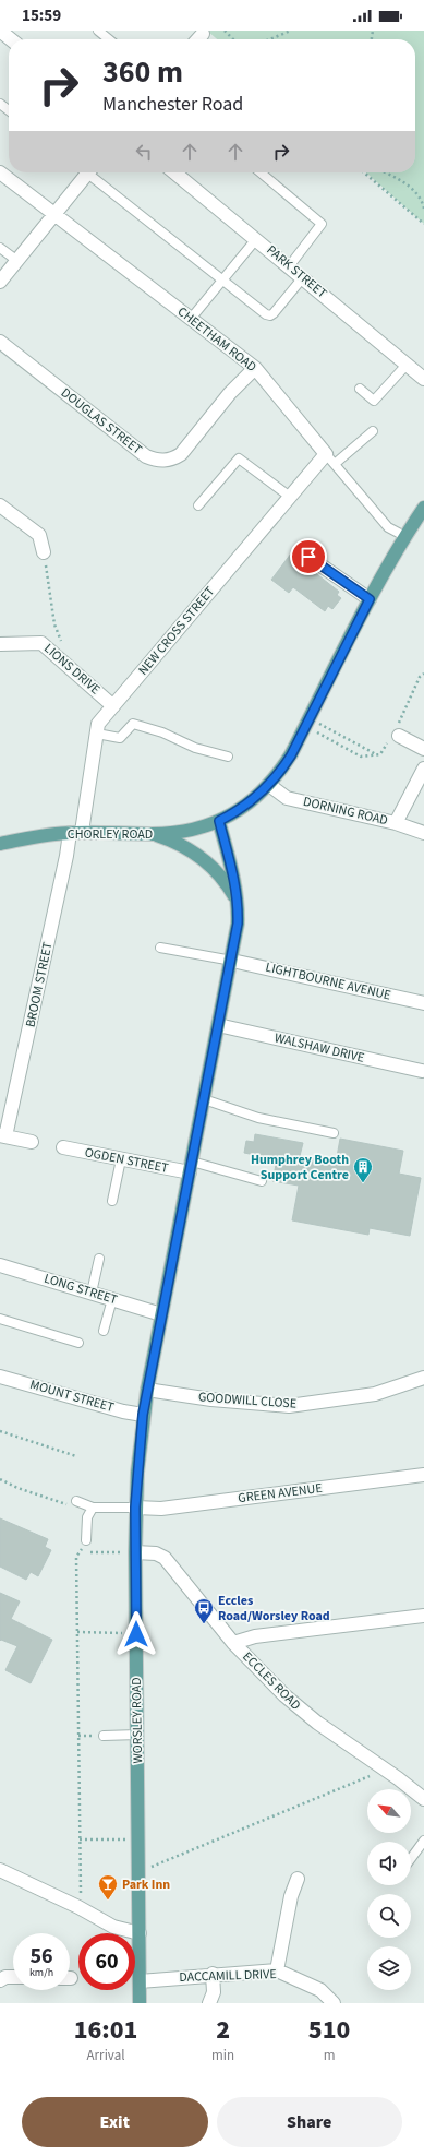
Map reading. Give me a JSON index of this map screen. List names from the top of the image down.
{
  "streets": {
    "main road": ["CHORLEY ROAD", "WORSLEY ROAD"],
    "street": [
      "PARK STREET",
      "CHEETHAM ROAD",
      "DOUGLAS STREET",
      "NEW CROSS STREET",
      "LIONS DRIVE",
      "DORNING ROAD",
      "LIGHTBOURNE AVENUE",
      "BROOM STREET",
      "WALSHAW DRIVE",
      "OGDEN STREET",
      "LONG STREET",
      "MOUNT STREET",
      "GOODWILL CLOSE",
      "GREEN AVENUE",
      "ECCLES ROAD",
      "DACCAMILL DRIVE"
    ]
  },
  "crossings": [
    ["CHEETHAM ROAD", "DOUGLAS STREET"],
    ["CHEETHAM ROAD", "NEW CROSS STREET"],
    ["CHEETHAM ROAD", "CHORLEY ROAD"],
    ["NEW CROSS STREET", "LIONS DRIVE"],
    ["NEW CROSS STREET", "CHORLEY ROAD"],
    ["NEW CROSS STREET", "BROOM STREET"],
    ["DORNING ROAD", "CHORLEY ROAD"],
    ["CHORLEY ROAD", "BROOM STREET"],
    ["CHORLEY ROAD", "WORSLEY ROAD"],
    ["LIGHTBOURNE AVENUE", "WORSLEY ROAD"],
    ["WALSHAW DRIVE", "WORSLEY ROAD"],
    ["OGDEN STREET", "WORSLEY ROAD"],
    ["LONG STREET", "WORSLEY ROAD"],
    ["MOUNT STREET", "WORSLEY ROAD"],
    ["GOODWILL CLOSE", "WORSLEY ROAD"],
    ["GREEN AVENUE", "WORSLEY ROAD"],
    ["ECCLES ROAD", "WORSLEY ROAD"],
    ["WORSLEY ROAD", "DACCAMILL DRIVE"]
  ],
  "places": {
    "building": ["Humphrey Booth Support Centre"],
    "bus stop": ["Eccles Road/Worsley Road"],
    "bar": ["Park Inn"]
  },
  "north": "top left",
  "page": {
    "status": "15:59",
    "turn": ["360 m", "Manchester Road"],
    "speed": "56 km/h",
    "limit": "60",
    "eta": [
      "16:01",
      "Arrival",
      "2",
      "min",
      "510",
      "m"
    ],
    "buttons": ["Exit", "Share"]
  }
}
